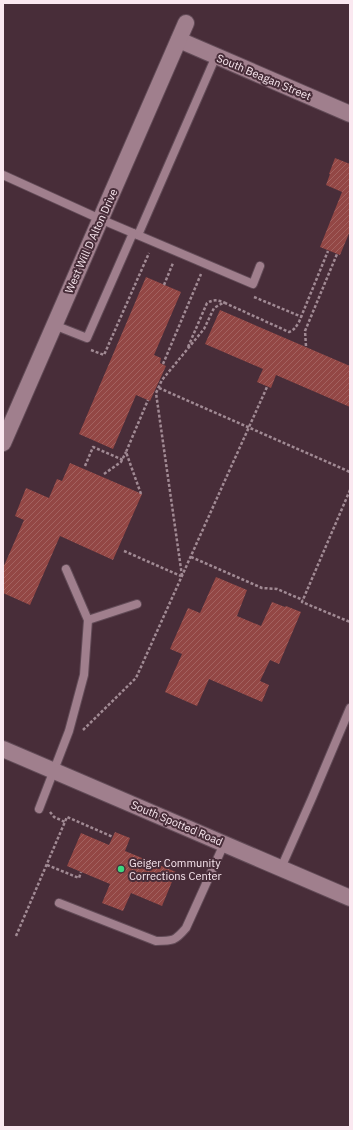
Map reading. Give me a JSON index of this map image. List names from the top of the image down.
{
  "streets": {
    "street": ["South Beagan Street", "West Will D Alton Drive", "South Spotted Road"]
  },
  "crossings": [
    ["South Beagan Street", "West Will D Alton Drive"]
  ],
  "places": ["Geiger Community Corrections Center"]
}
